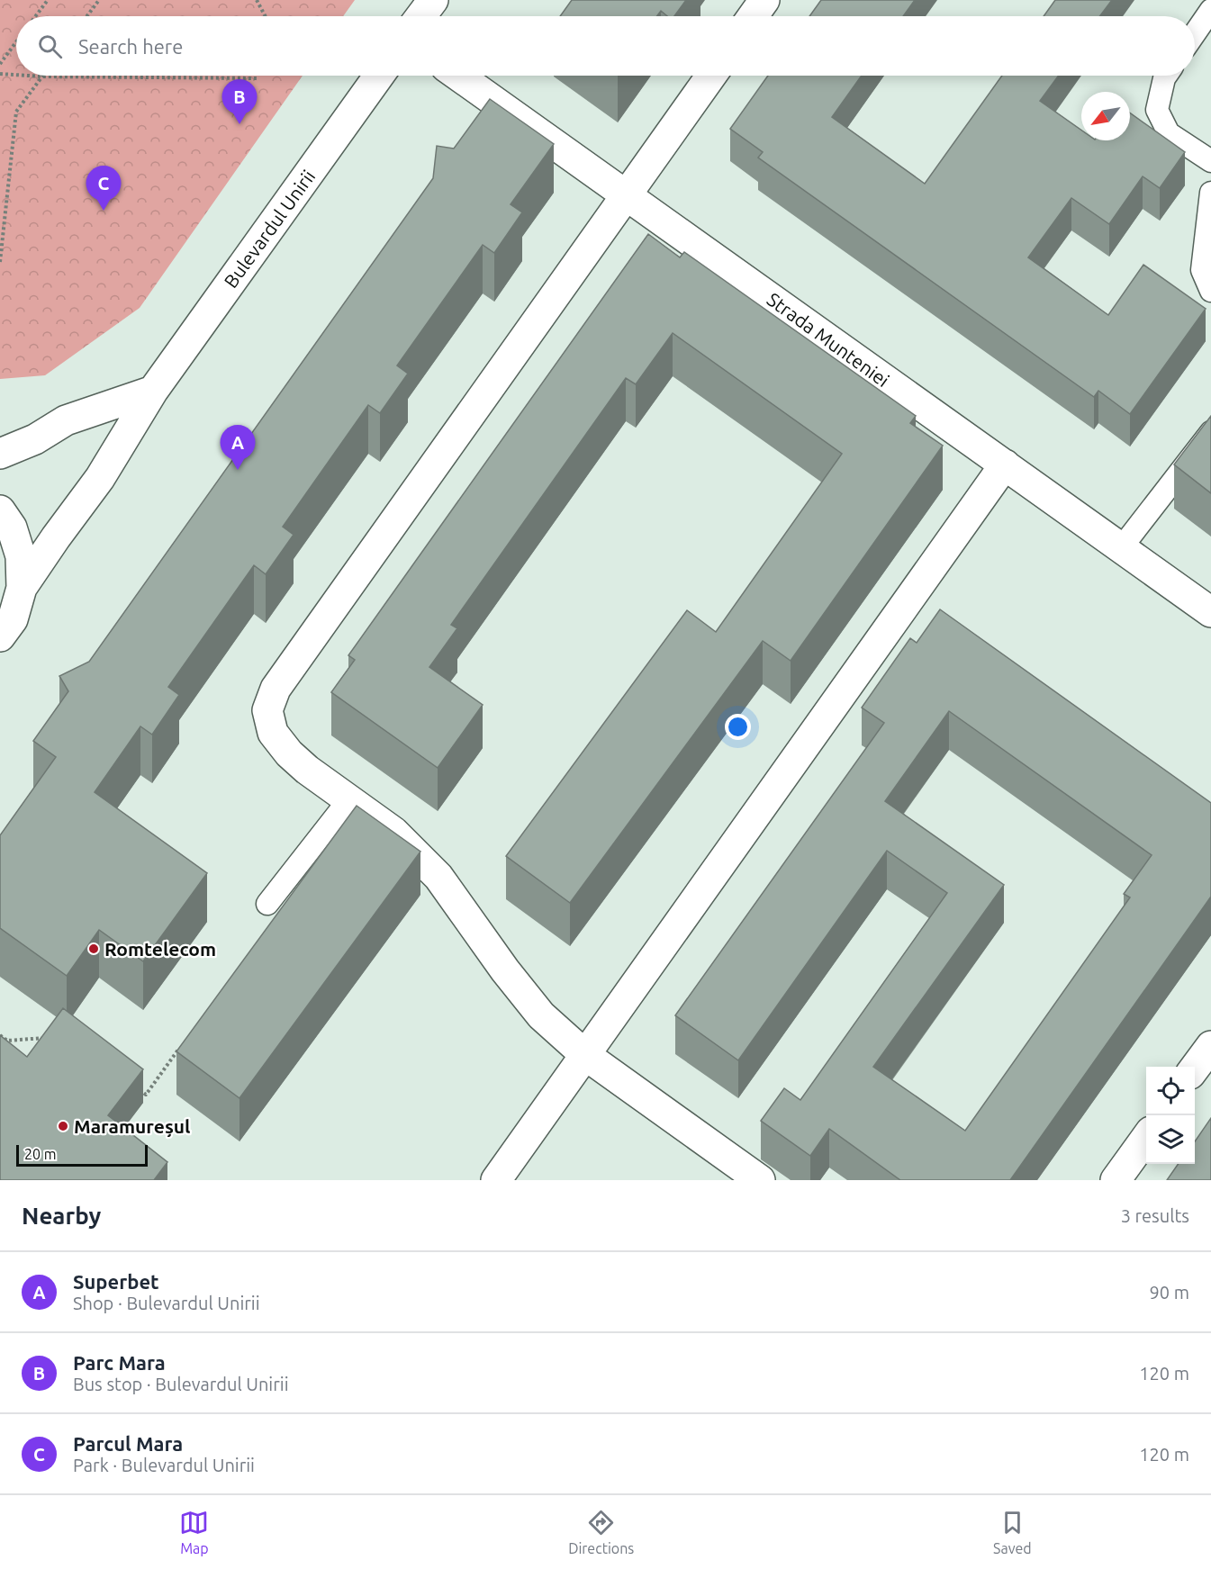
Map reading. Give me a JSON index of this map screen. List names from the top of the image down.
{
  "streets": {
    "street": ["Bulevardul Unirii", "Strada Munteniei"]
  },
  "places": ["Romtelecom", "Maramureșul"],
  "scale_bar": "20 m",
  "north": "bottom left",
  "page": {
    "search": "Search here",
    "pins": ["B", "C", "A"],
    "scale": "20 m",
    "heading": ["Nearby", "3 results"],
    "list": [
      {
        "mark": "A",
        "name": "Superbet",
        "note": "Shop · Bulevardul Unirii",
        "value": "90 m"
      },
      {
        "mark": "B",
        "name": "Parc Mara",
        "note": "Bus stop · Bulevardul Unirii",
        "value": "120 m"
      },
      {
        "mark": "C",
        "name": "Parcul Mara",
        "note": "Park · Bulevardul Unirii",
        "value": "120 m"
      }
    ],
    "nav": ["Map", "Directions", "Saved"]
  }
}
